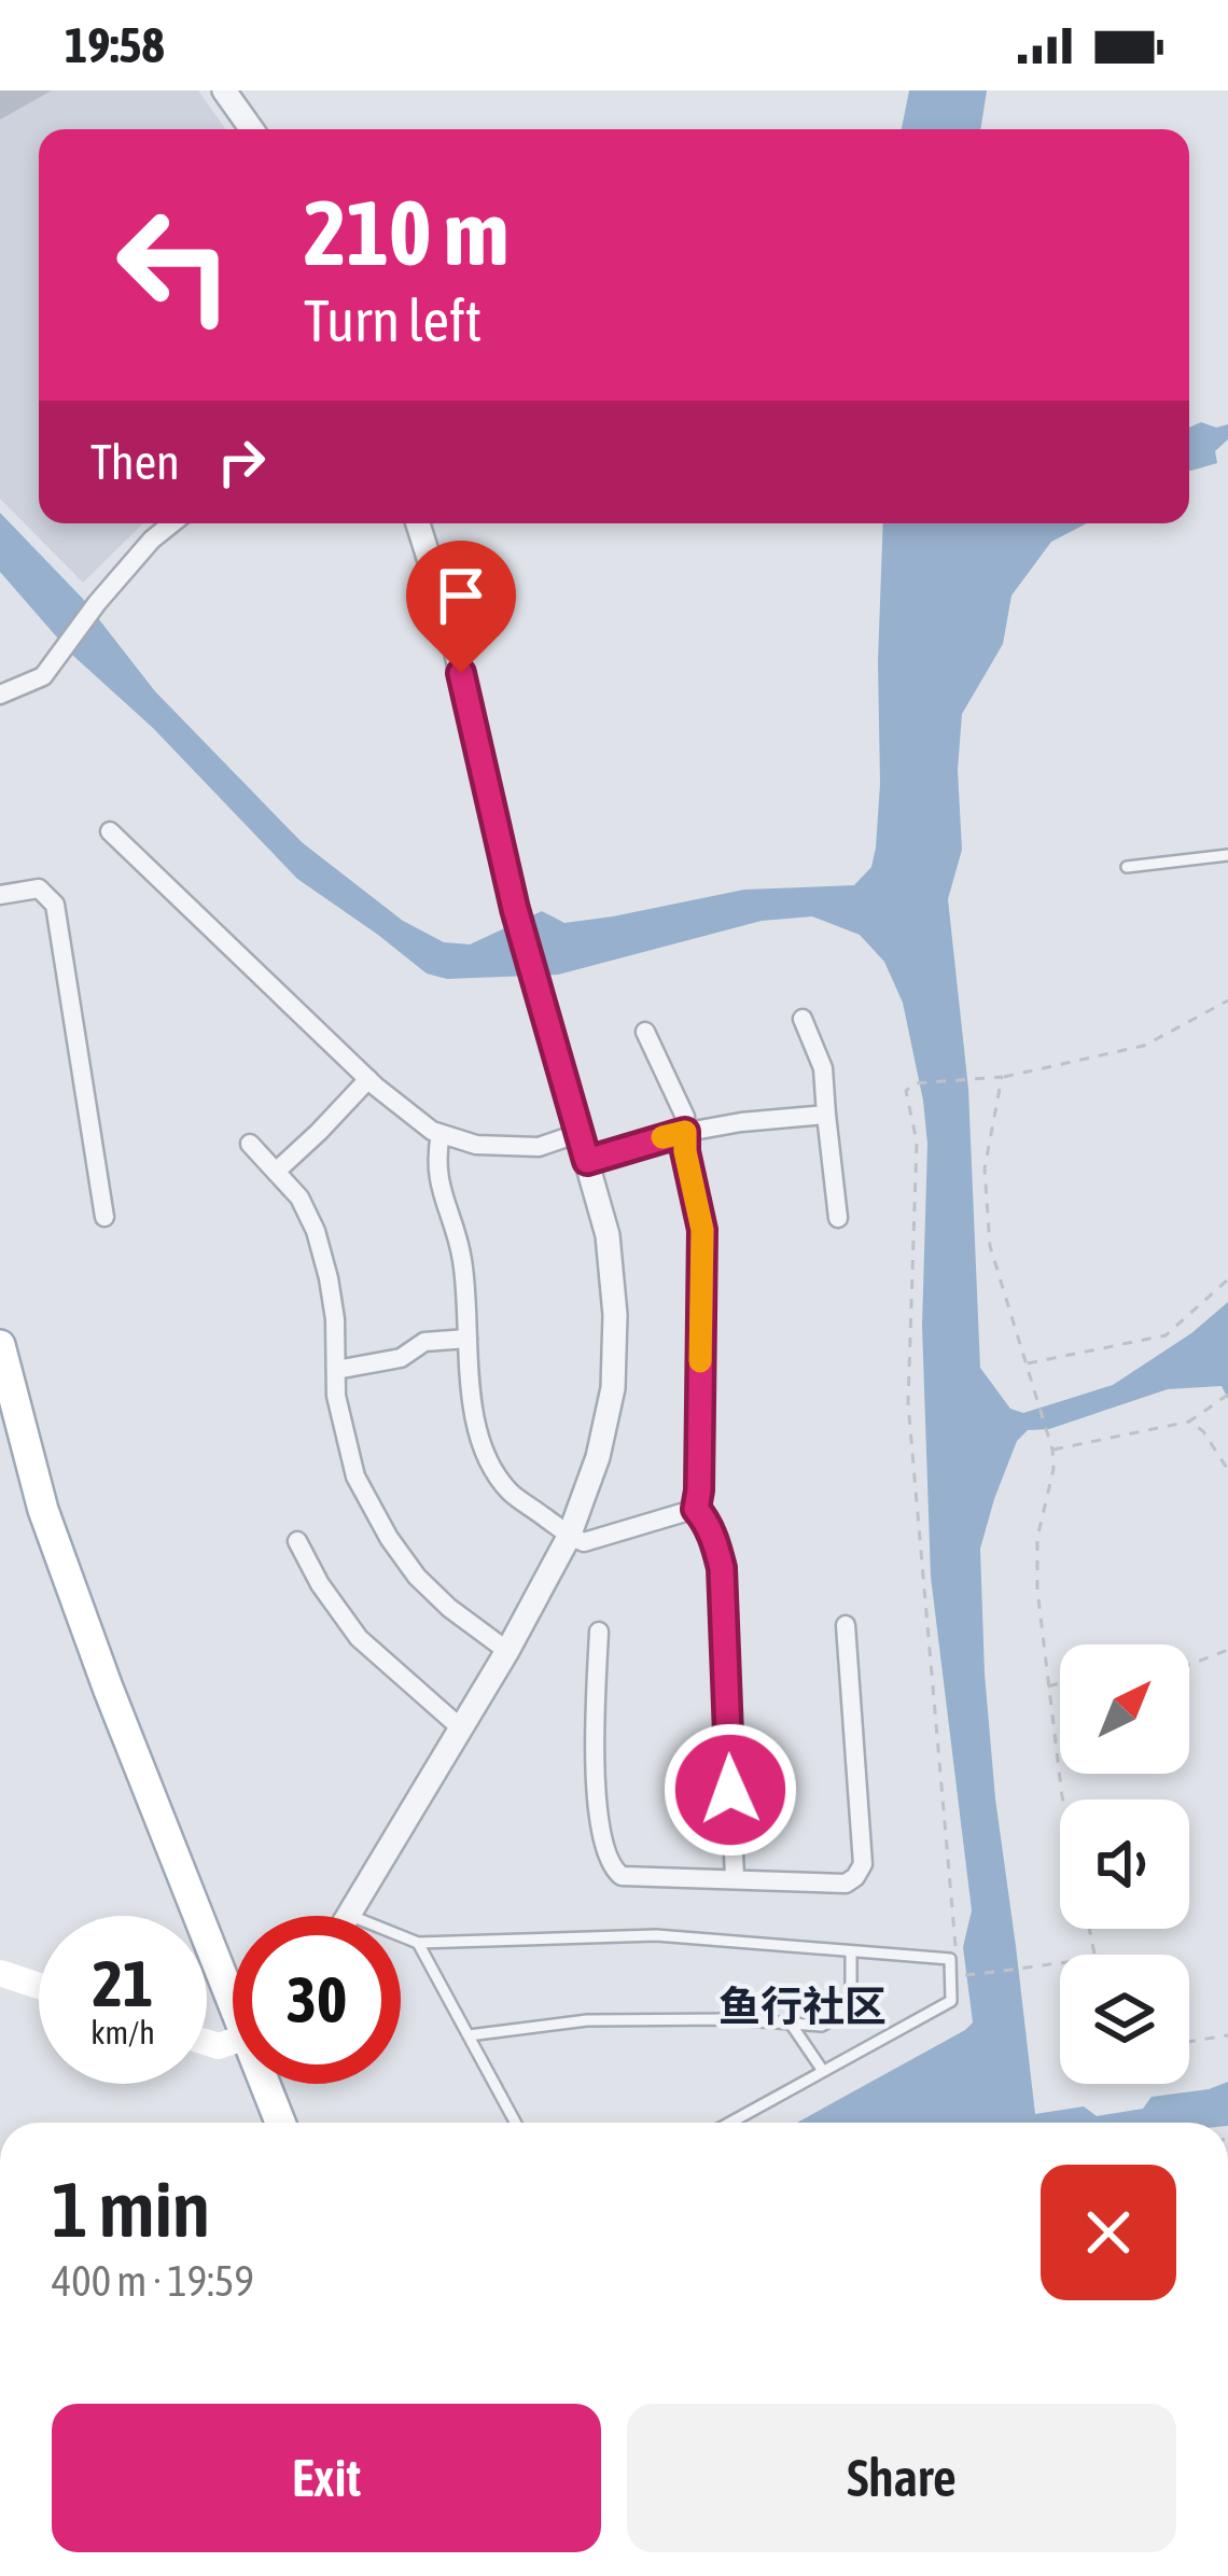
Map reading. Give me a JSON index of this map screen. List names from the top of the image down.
{
  "districts": ["鱼行社区"],
  "north": "top right",
  "page": {
    "status": "19:58",
    "turn": ["210 m", "Turn left"],
    "then": "Then",
    "speed": "21 km/h",
    "limit": "30",
    "heading": ["1 min", "400 m · 19:59"],
    "buttons": ["Exit", "Share"]
  }
}
